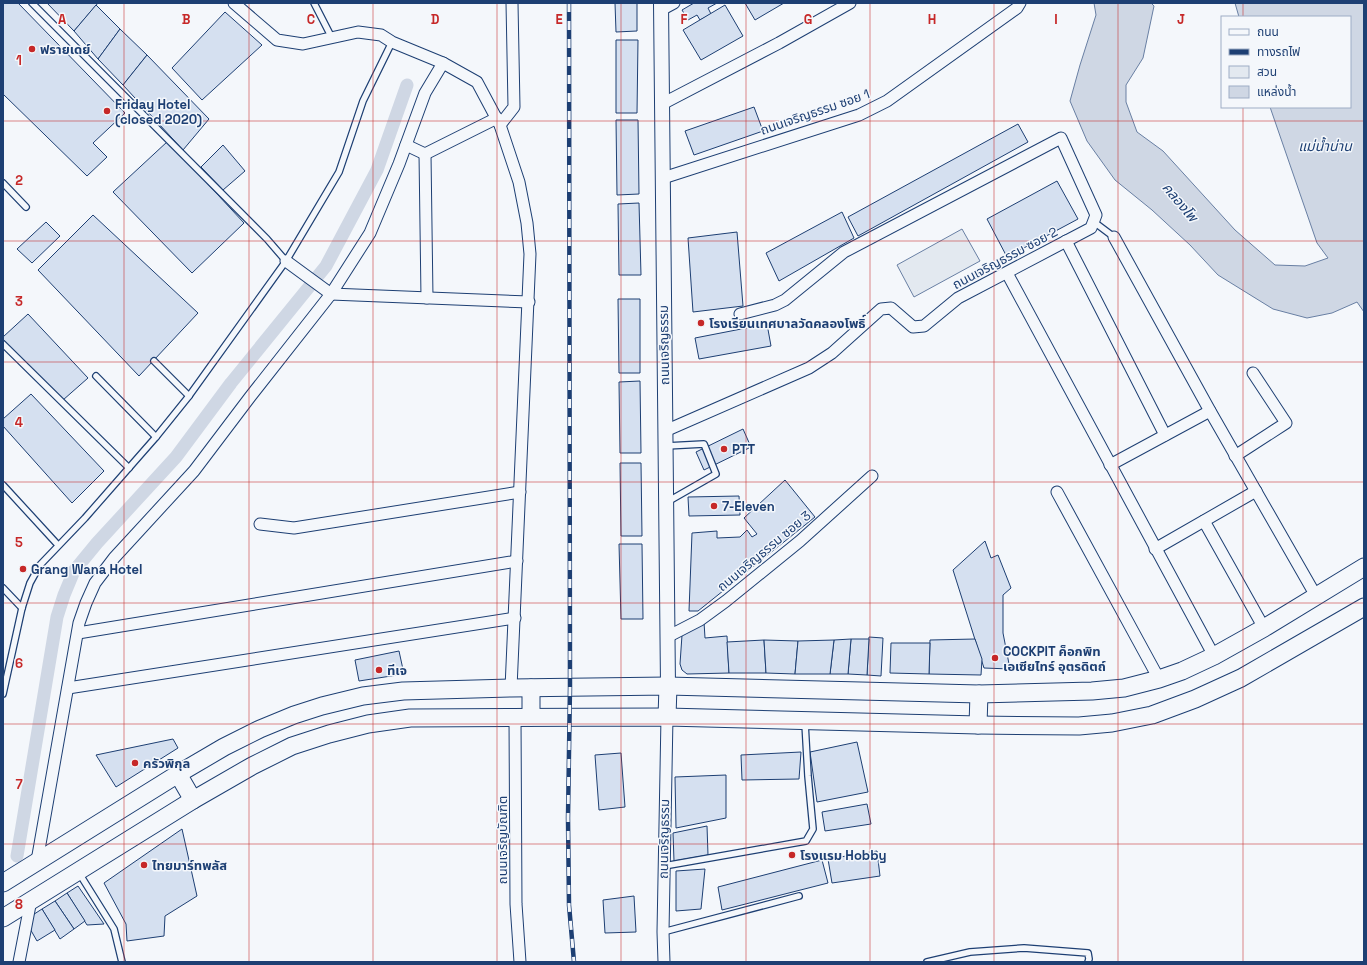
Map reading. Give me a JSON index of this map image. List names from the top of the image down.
{
  "streets": {
    "street": [
      "ถนนเจริญธรรม ซอย 1",
      "ถนนเจริญธรรม ซอย 2",
      "ถนนเจริญธรรม",
      "ถนนเจริญธรรม ซอย 3",
      "ถนนเจริญบัณฑิต"
    ]
  },
  "crossings": [
    ["ถนนเจริญธรรม ซอย 1", "ถนนเจริญธรรม"],
    ["ถนนเจริญธรรม ซอย 2", "ถนนเจริญธรรม"],
    ["ถนนเจริญธรรม", "ถนนเจริญธรรม ซอย 3"]
  ],
  "water": ["แม่น้ำน่าน", "คลองโพ"],
  "places": [
    "ฟรายเดย์",
    "Friday Hotel (closed 2020)",
    "โรงเรียนเทศบาลวัดคลองโพธิ์",
    "PTT",
    "7-Eleven",
    "Grang Wana Hotel",
    "COCKPIT ค็อกพิท เอเซียไทร์ อุตรดิตถ์",
    "ทีเจ",
    "ครัวพิกุล",
    "โรงแรม Hobby",
    "ไทยมาร์ทพลัส"
  ],
  "legend": [
    "ถนน",
    "ทางรถไฟ",
    "สวน",
    "แหล่งน้ำ"
  ],
  "grid": {
    "columns": [
      "A",
      "B",
      "C",
      "D",
      "E",
      "F",
      "G",
      "H",
      "I",
      "J"
    ],
    "rows": [
      "1",
      "2",
      "3",
      "4",
      "5",
      "6",
      "7",
      "8"
    ]
  }
}
